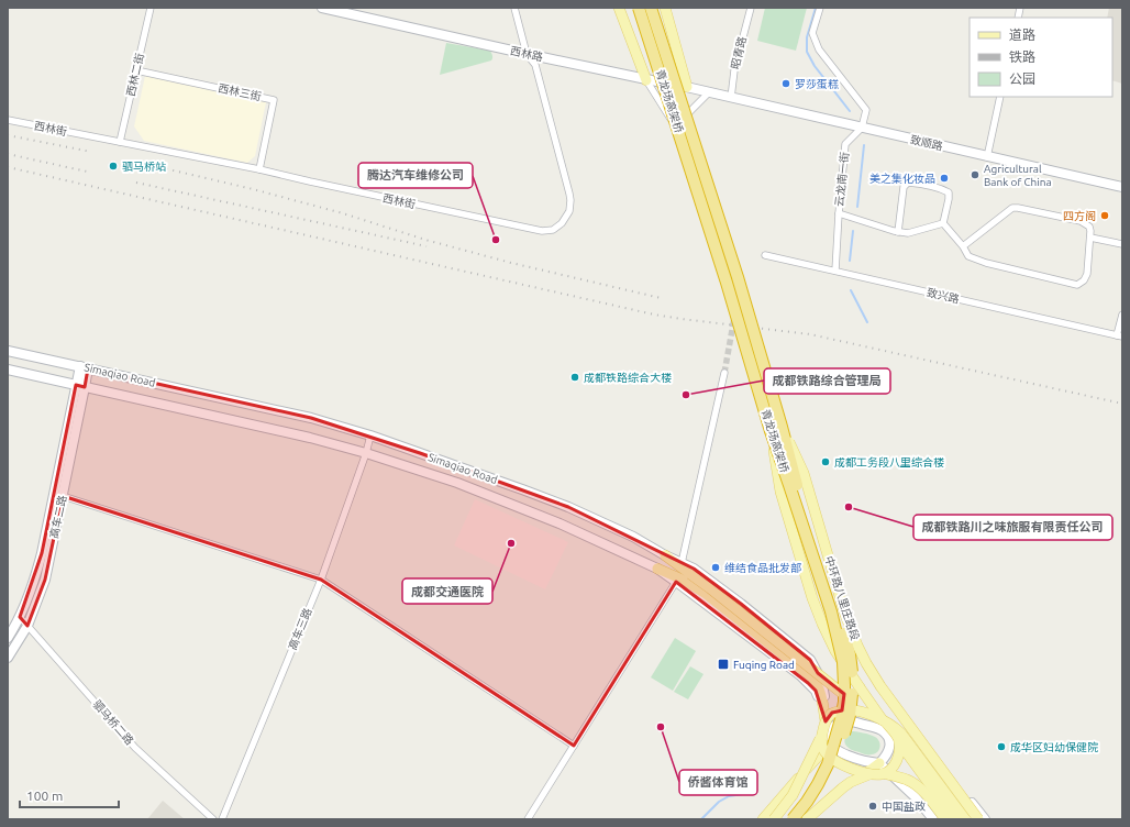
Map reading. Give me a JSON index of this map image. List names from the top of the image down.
{
  "streets": {
    "highway": ["青龙场高架桥"],
    "main road": [
      "西林路",
      "致顺路",
      "Simaqiao Road",
      "高车二路",
      "中环路八里庄路段"
    ],
    "street": [
      "昭青路",
      "西林二街",
      "西林三街",
      "西林街",
      "云龙南一街",
      "致兴路",
      "高车三路",
      "驷马桥二路"
    ]
  },
  "crossings": [
    ["昭青路", "西林路"],
    ["昭青路", "致顺路"],
    ["西林路", "西林街"],
    ["西林路", "致顺路"],
    ["西林二街", "西林三街"],
    ["西林二街", "西林街"],
    ["西林三街", "西林街"],
    ["青龙场高架桥", "中环路八里庄路段"],
    ["致顺路", "云龙南一街"],
    ["云龙南一街", "致兴路"],
    ["Simaqiao Road", "高车二路"],
    ["Simaqiao Road", "高车三路"],
    ["高车二路", "驷马桥二路"]
  ],
  "places": {
    "other": [
      "罗莎蛋糕",
      "驷马桥站",
      "Agricultural Bank of China",
      "美之集化妆品",
      "四方阁",
      "腾达汽车维修公司",
      "成都铁路综合大楼",
      "成都铁路综合管理局",
      "成都工务段八里综合楼",
      "成都铁路川之味旅服有限责任公司",
      "成都交通医院",
      "维结食品批发部",
      "侨酱体育馆",
      "成华区妇幼保健院",
      "中国盐政"
    ],
    "transit": ["Fuqing Road"]
  },
  "legend": ["道路", "铁路", "公园"],
  "scale_bar": "100 m"
}
